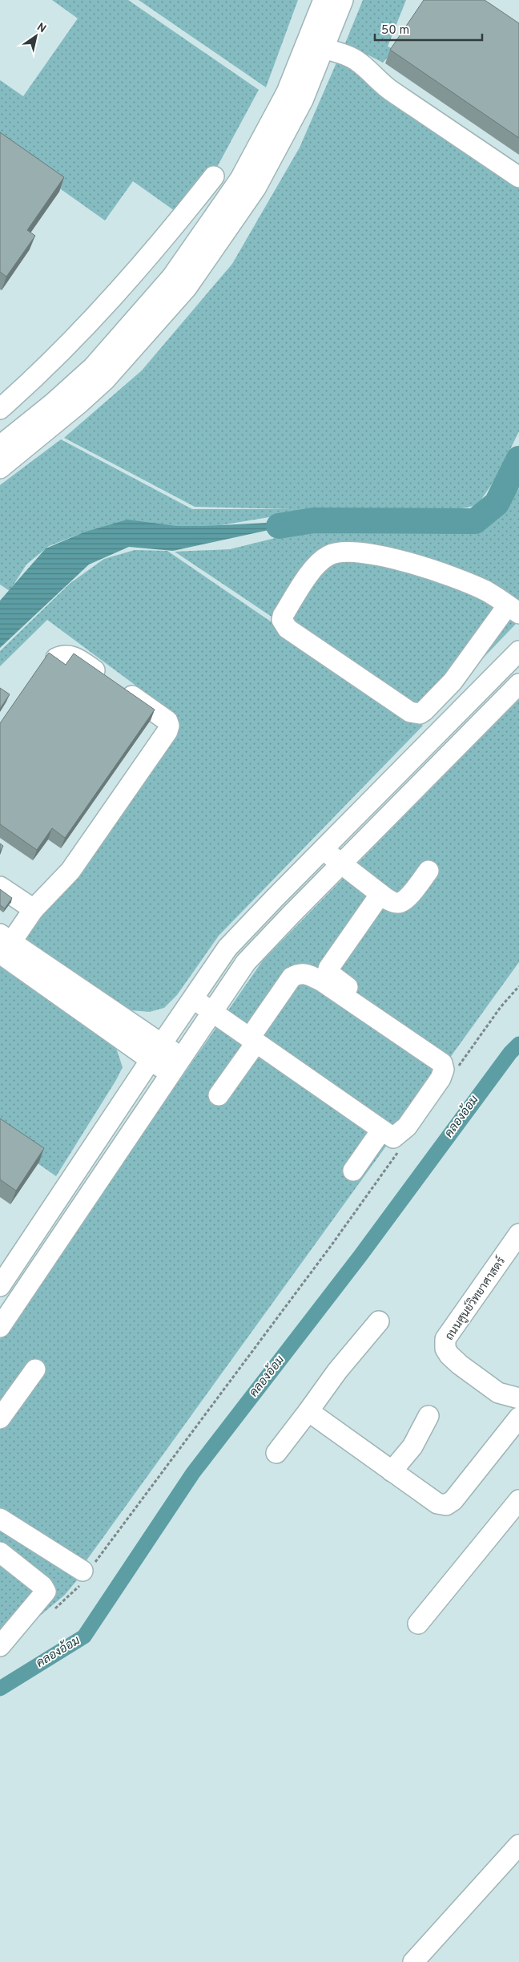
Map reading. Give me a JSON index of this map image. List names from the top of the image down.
{
  "streets": {
    "street": ["ถนนศูนย์วิทยาศาสตร์"]
  },
  "water": ["คลองอ้อม"],
  "scale_bar": "50 m",
  "north": "top right"
}
